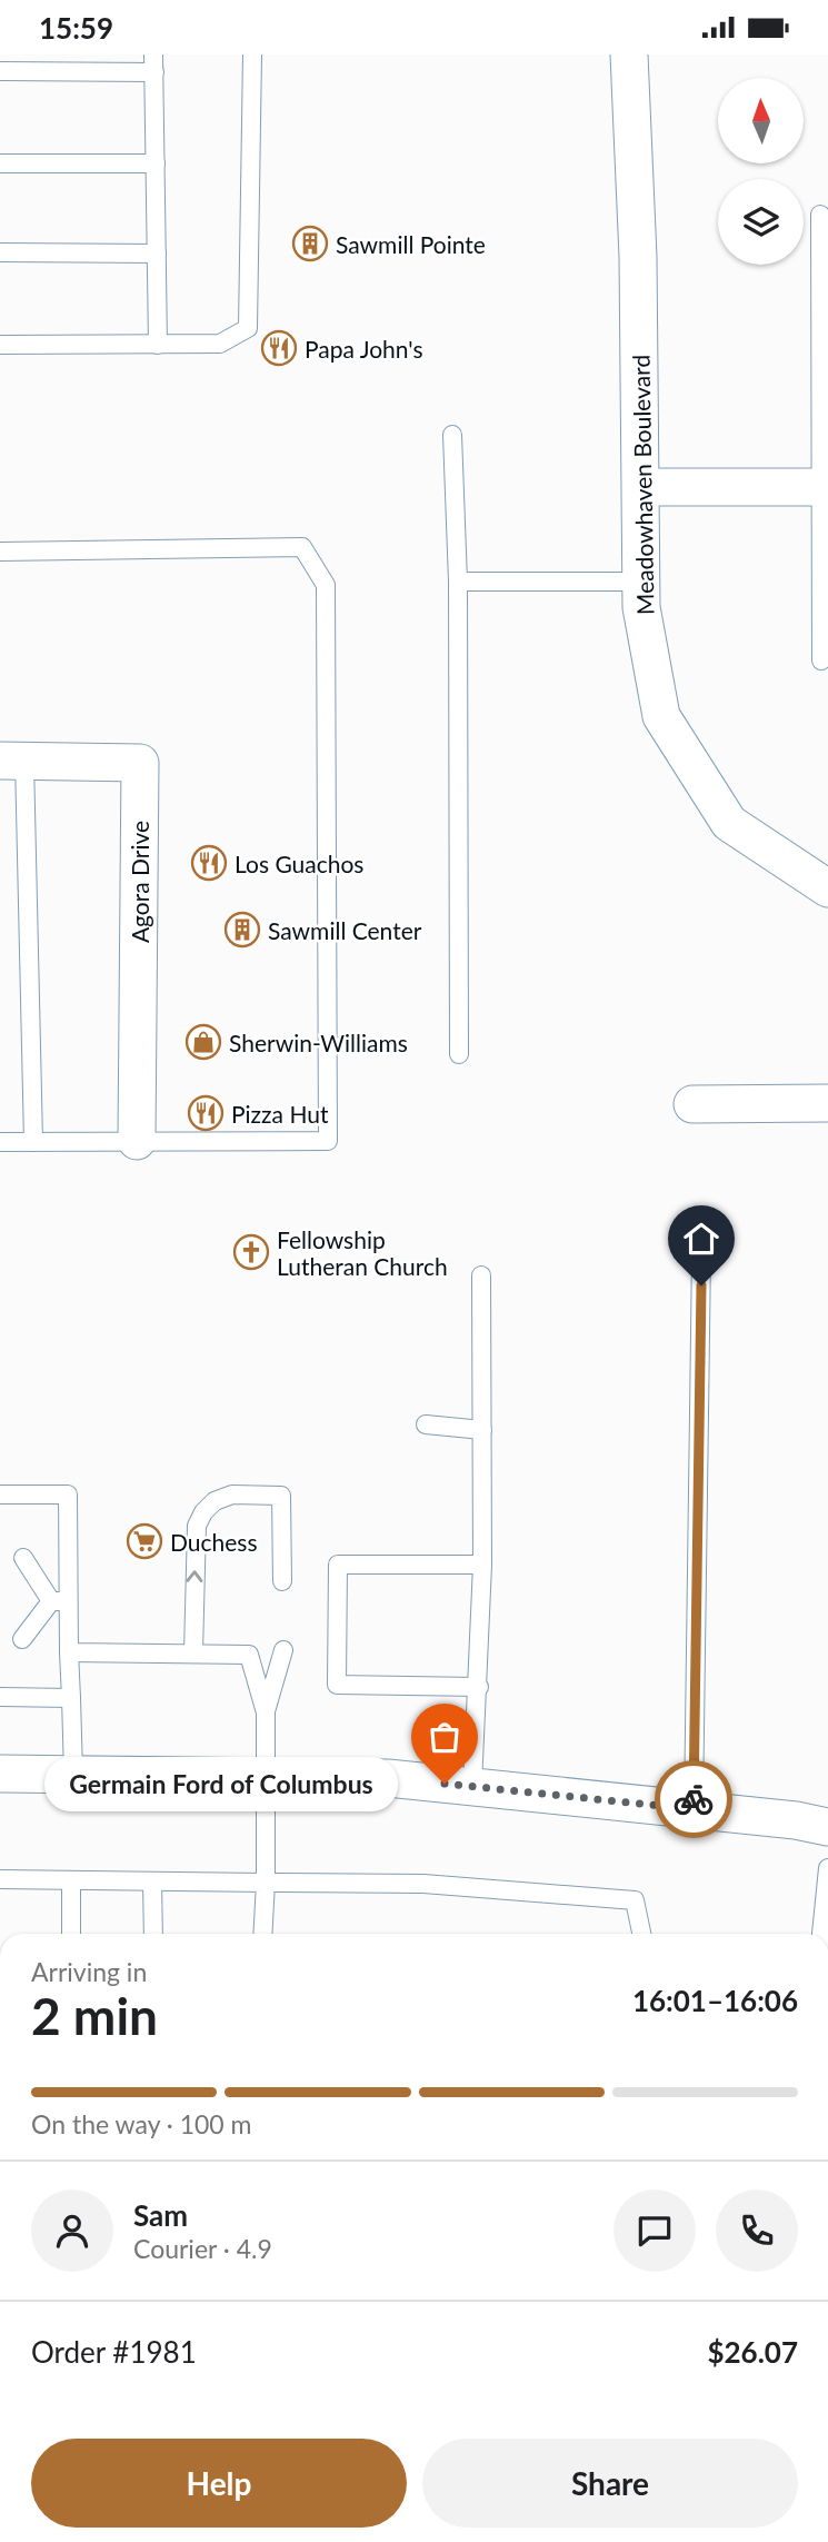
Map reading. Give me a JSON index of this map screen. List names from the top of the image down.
{
  "streets": {
    "street": ["Meadowhaven Boulevard", "Agora Drive"]
  },
  "places": {
    "building": ["Sawmill Pointe", "Sawmill Center"],
    "restaurant": ["Papa John's", "Los Guachos", "Pizza Hut"],
    "shop": ["Sherwin-Williams"],
    "church": ["Fellowship Lutheran Church"],
    "supermarket": ["Duchess"],
    "other": ["Germain Ford of Columbus"]
  },
  "north": "top",
  "page": {
    "status": "15:59",
    "bubble": "Germain Ford of Columbus",
    "heading": ["2 min", "Arriving in", "16:01–16:06"],
    "panel": [
      "Sam",
      "Courier · 4.9",
      "Order #1981",
      "$26.07"
    ],
    "bar": "On the way · 100 m",
    "buttons": ["Help", "Share"]
  }
}
